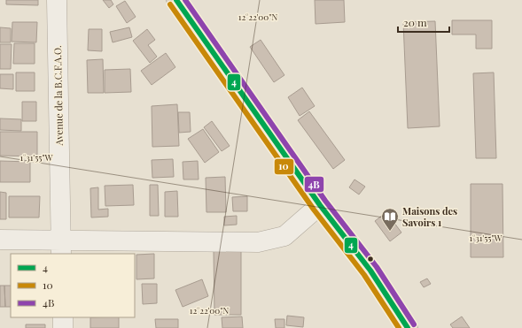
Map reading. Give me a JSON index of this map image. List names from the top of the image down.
{
  "streets": {
    "street": ["Avenue de la B.C.F.A.O."]
  },
  "places": {
    "library": ["Maisons des Savoirs 1"]
  },
  "lines": ["transit line 4", "transit line 4B", "transit line 10"],
  "legend": ["4", "10", "4B"],
  "scale_bar": "20 m",
  "coordinates": ["12°22'00\"N", "1°31'55\"W"]
}
